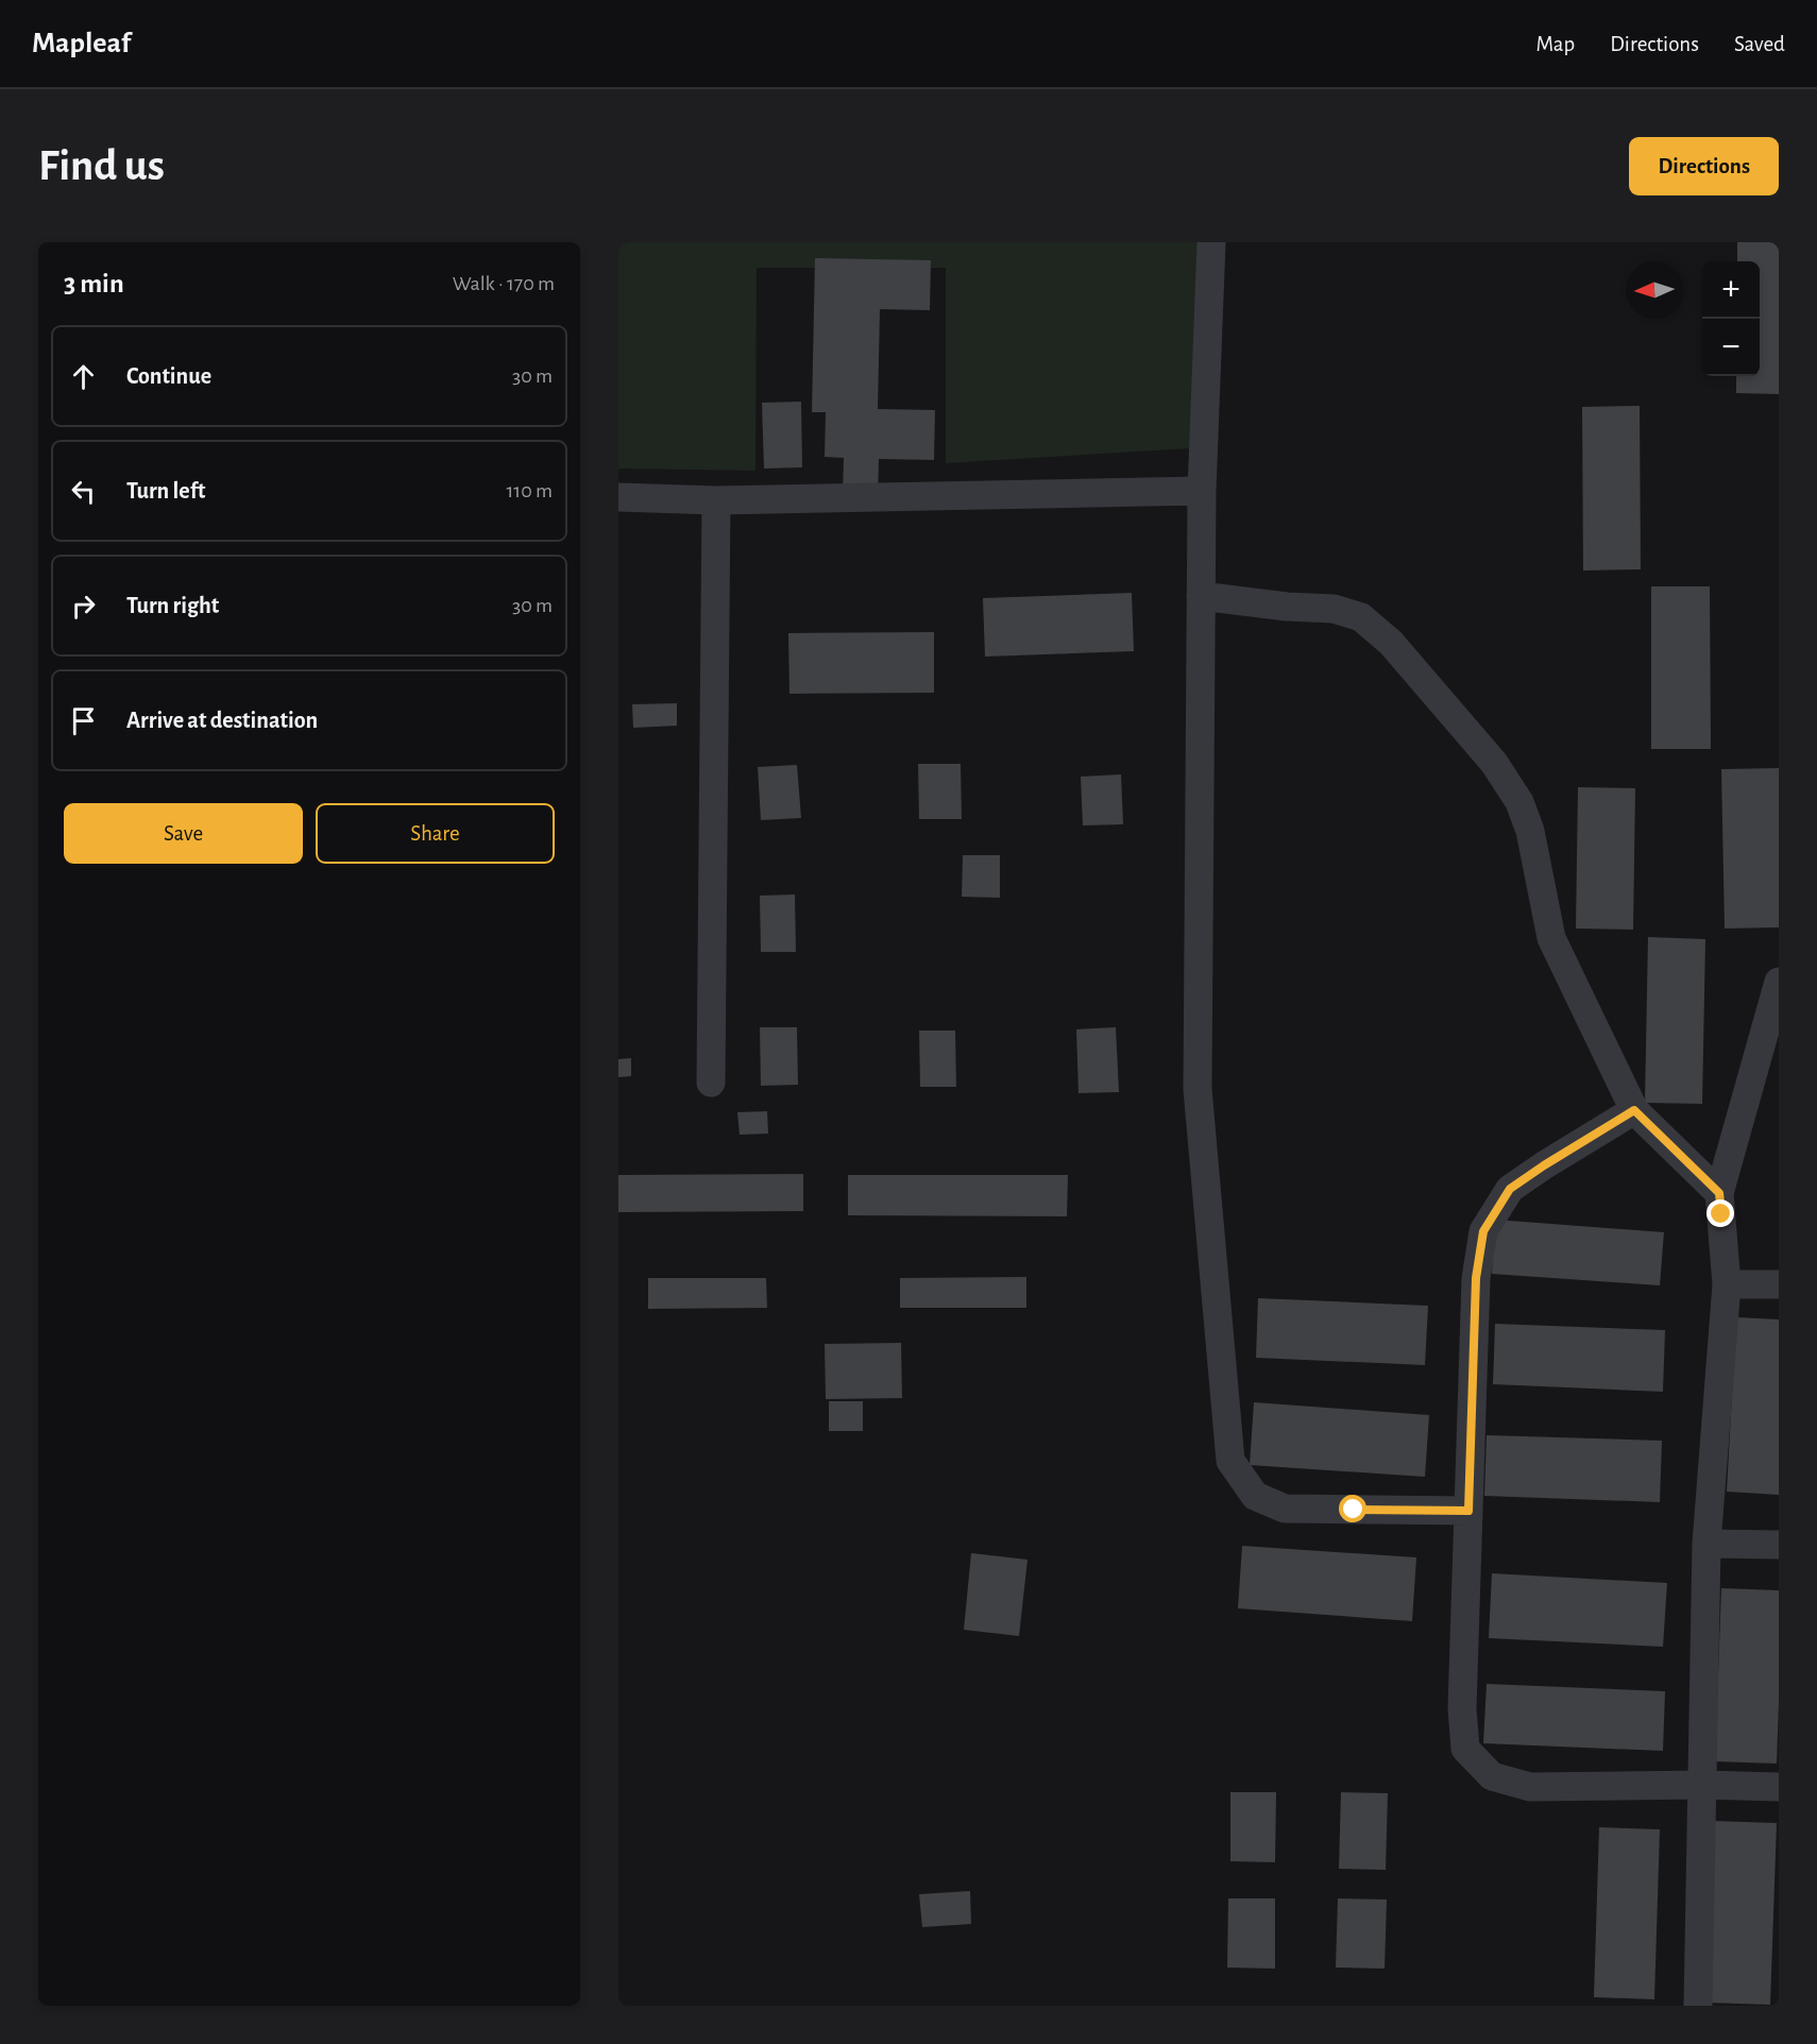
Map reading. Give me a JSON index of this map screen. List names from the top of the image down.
{
  "north": "left",
  "page": {
    "header": "Mapleaf",
    "nav": ["Map", "Directions", "Saved"],
    "buttons": [
      "Directions",
      ["Save", "Share"]
    ],
    "title": "Find us",
    "heading": ["3 min", "Walk · 170 m"],
    "map_buttons": ["+", "−"],
    "list": [
      ["Continue", "30 m"],
      ["Turn left", "110 m"],
      ["Turn right", "30 m"],
      "Arrive at destination"
    ]
  }
}
